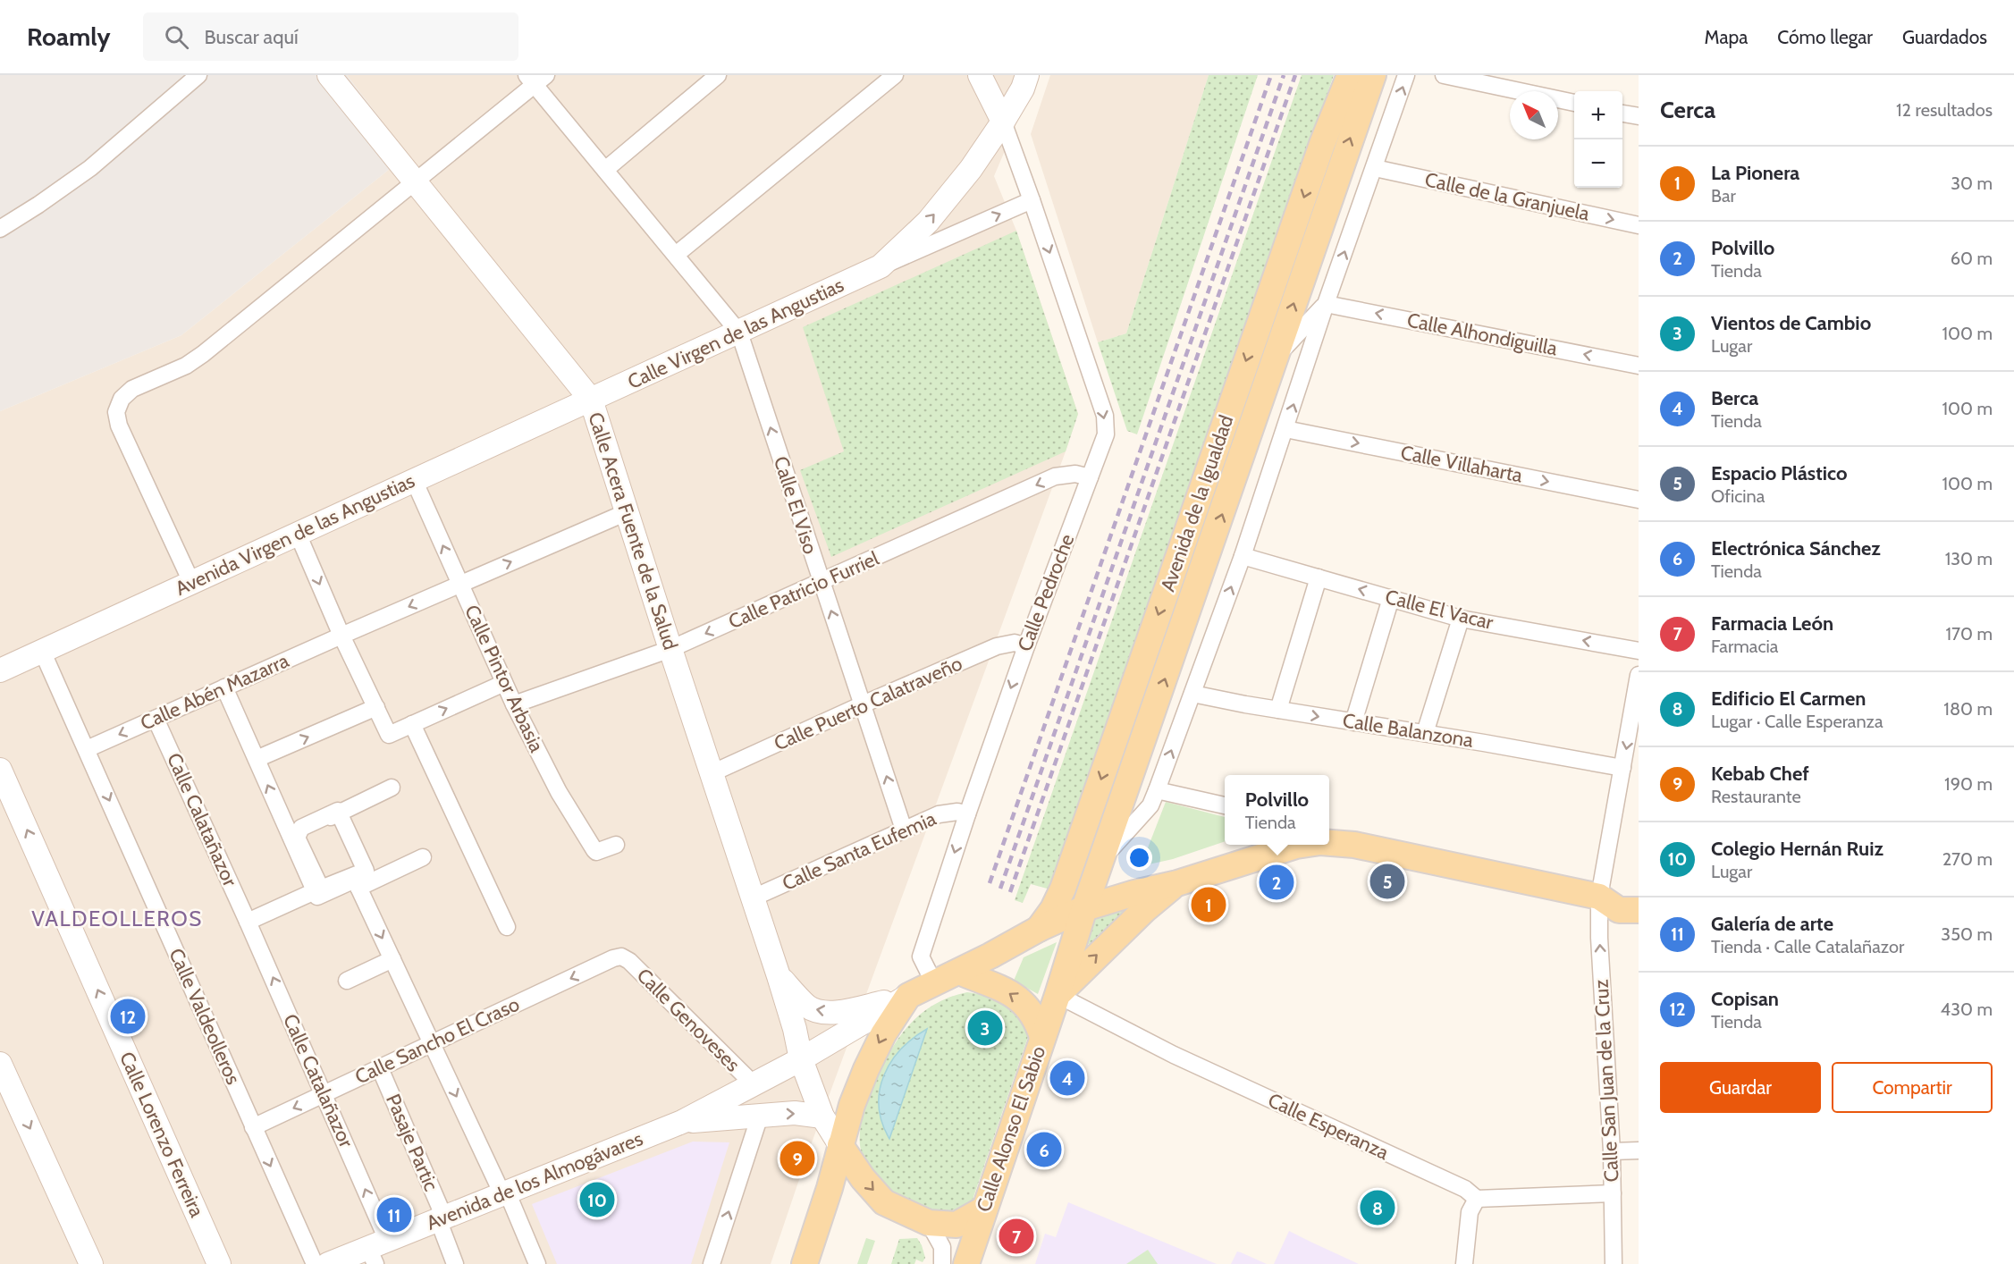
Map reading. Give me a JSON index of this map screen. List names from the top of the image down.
{
  "streets": {
    "main road": ["Avenida de la Igualdad", "Calle Alonso El Sabio"],
    "street": [
      "Calle de la Granjuela",
      "Calle Virgen de las Angustias",
      "Calle Alhondiguilla",
      "Calle Villaharta",
      "Calle El Viso",
      "Calle Acera Fuente de la Salud",
      "Avenida Virgen de las Angustias",
      "Calle Patricio Furriel",
      "Calle Pedroche",
      "Calle El Vacar",
      "Calle Pintor Arbasia",
      "Calle Abén Mazarra",
      "Calle Puerto Calatraveño",
      "Calle Balanzona",
      "Calle Calatañazor",
      "Calle Santa Eufemia",
      "Calle Valdeolleros",
      "Calle Genoveses",
      "Calle Sancho El Craso",
      "Calle Catalañazor",
      "Calle San Juan de la Cruz",
      "Calle Esperanza",
      "Calle Lorenzo Ferreira",
      "Pasaje Partic",
      "Avenida de los Almogávares"
    ]
  },
  "crossings": [
    ["Calle de la Granjuela", "Avenida de la Igualdad"],
    ["Calle Virgen de las Angustias", "Calle El Viso"],
    ["Calle Virgen de las Angustias", "Calle Acera Fuente de la Salud"],
    ["Calle Virgen de las Angustias", "Avenida Virgen de las Angustias"],
    ["Calle Virgen de las Angustias", "Calle Pedroche"],
    ["Calle Alhondiguilla", "Avenida de la Igualdad"],
    ["Calle Villaharta", "Avenida de la Igualdad"],
    ["Avenida de la Igualdad", "Calle Pedroche"],
    ["Avenida de la Igualdad", "Calle El Vacar"],
    ["Avenida de la Igualdad", "Calle Balanzona"],
    ["Avenida de la Igualdad", "Calle Esperanza"],
    ["Avenida de la Igualdad", "Calle Alonso El Sabio"],
    ["Avenida de la Igualdad", "Avenida de los Almogávares"],
    ["Calle El Viso", "Calle Patricio Furriel"],
    ["Calle El Viso", "Calle Puerto Calatraveño"],
    ["Calle El Viso", "Calle Santa Eufemia"],
    ["Calle Acera Fuente de la Salud", "Avenida Virgen de las Angustias"],
    ["Calle Acera Fuente de la Salud", "Calle Patricio Furriel"],
    ["Calle Acera Fuente de la Salud", "Calle Puerto Calatraveño"],
    ["Calle Acera Fuente de la Salud", "Calle Santa Eufemia"],
    ["Calle Acera Fuente de la Salud", "Avenida de los Almogávares"],
    ["Avenida Virgen de las Angustias", "Calle Pintor Arbasia"],
    ["Avenida Virgen de las Angustias", "Calle Valdeolleros"],
    ["Calle Patricio Furriel", "Calle Pedroche"],
    ["Calle Patricio Furriel", "Calle Pintor Arbasia"],
    ["Calle Pedroche", "Calle Puerto Calatraveño"],
    ["Calle Pedroche", "Calle Santa Eufemia"],
    ["Calle Pintor Arbasia", "Calle Abén Mazarra"],
    ["Calle Abén Mazarra", "Calle Calatañazor"],
    ["Calle Abén Mazarra", "Calle Valdeolleros"],
    ["Calle Balanzona", "Calle San Juan de la Cruz"],
    ["Calle Calatañazor", "Calle Catalañazor"],
    ["Calle Valdeolleros", "Calle Sancho El Craso"],
    ["Calle Genoveses", "Calle Sancho El Craso"],
    ["Calle Genoveses", "Avenida de los Almogávares"],
    ["Calle Sancho El Craso", "Calle Catalañazor"],
    ["Calle Sancho El Craso", "Pasaje Partic"],
    ["Calle Catalañazor", "Avenida de los Almogávares"],
    ["Calle Esperanza", "Calle Alonso El Sabio"],
    ["Pasaje Partic", "Avenida de los Almogávares"]
  ],
  "one_way": [
    "Calle Alhondiguilla",
    "Calle Villaharta",
    "Calle El Viso",
    "Calle Patricio Furriel",
    "Calle Pedroche",
    "Calle El Vacar",
    "Calle Valdeolleros",
    "Calle Sancho El Craso"
  ],
  "districts": ["VALDEOLLEROS"],
  "north": "top left",
  "page": {
    "header": "Roamly",
    "search": "Buscar aquí",
    "nav": ["Mapa", "Cómo llegar", "Guardados"],
    "heading": ["Cerca", "12 resultados"],
    "map_buttons": ["+", "−"],
    "list": [
      {
        "mark": "1",
        "name": "La Pionera",
        "note": "Bar",
        "value": "30 m"
      },
      {
        "mark": "2",
        "name": "Polvillo",
        "note": "Tienda",
        "value": "60 m"
      },
      {
        "mark": "3",
        "name": "Vientos de Cambio",
        "note": "Lugar",
        "value": "100 m"
      },
      {
        "mark": "4",
        "name": "Berca",
        "note": "Tienda",
        "value": "100 m"
      },
      {
        "mark": "5",
        "name": "Espacio Plástico",
        "note": "Oficina",
        "value": "100 m"
      },
      {
        "mark": "6",
        "name": "Electrónica Sánchez",
        "note": "Tienda",
        "value": "130 m"
      },
      {
        "mark": "7",
        "name": "Farmacia León",
        "note": "Farmacia",
        "value": "170 m"
      },
      {
        "mark": "8",
        "name": "Edificio El Carmen",
        "note": "Lugar · Calle Esperanza",
        "value": "180 m"
      },
      {
        "mark": "9",
        "name": "Kebab Chef",
        "note": "Restaurante",
        "value": "190 m"
      },
      {
        "mark": "10",
        "name": "Colegio Hernán Ruiz",
        "note": "Lugar",
        "value": "270 m"
      },
      {
        "mark": "11",
        "name": "Galería de arte",
        "note": "Tienda · Calle Catalañazor",
        "value": "350 m"
      },
      {
        "mark": "12",
        "name": "Copisan",
        "note": "Tienda",
        "value": "430 m"
      }
    ],
    "popup": ["Polvillo", "Tienda"],
    "pins": [
      "5",
      "2",
      "1",
      "12",
      "3",
      "4",
      "6",
      "9",
      "10",
      "8",
      "11",
      "7"
    ],
    "buttons": ["Guardar", "Compartir"]
  }
}
